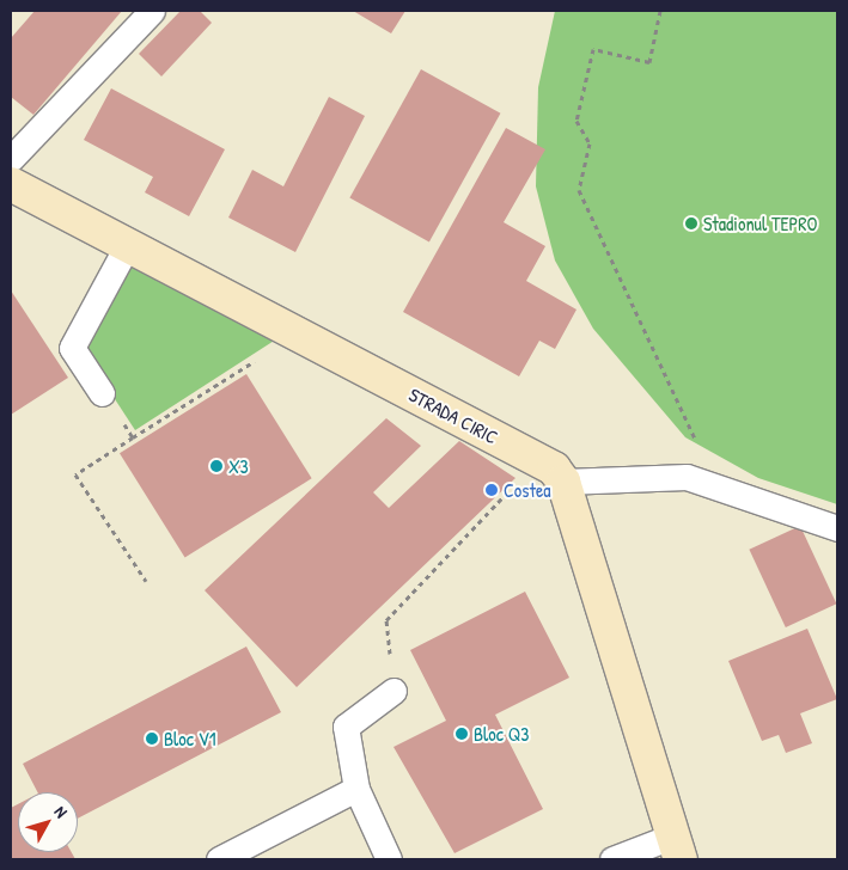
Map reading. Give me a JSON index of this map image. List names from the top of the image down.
{
  "streets": {
    "street": ["STRADA CIRIC"]
  },
  "places": [
    "Stadionul TEPRO",
    "X3",
    "Costea",
    "Bloc Q3",
    "Bloc V1"
  ],
  "north": "top right"
}
